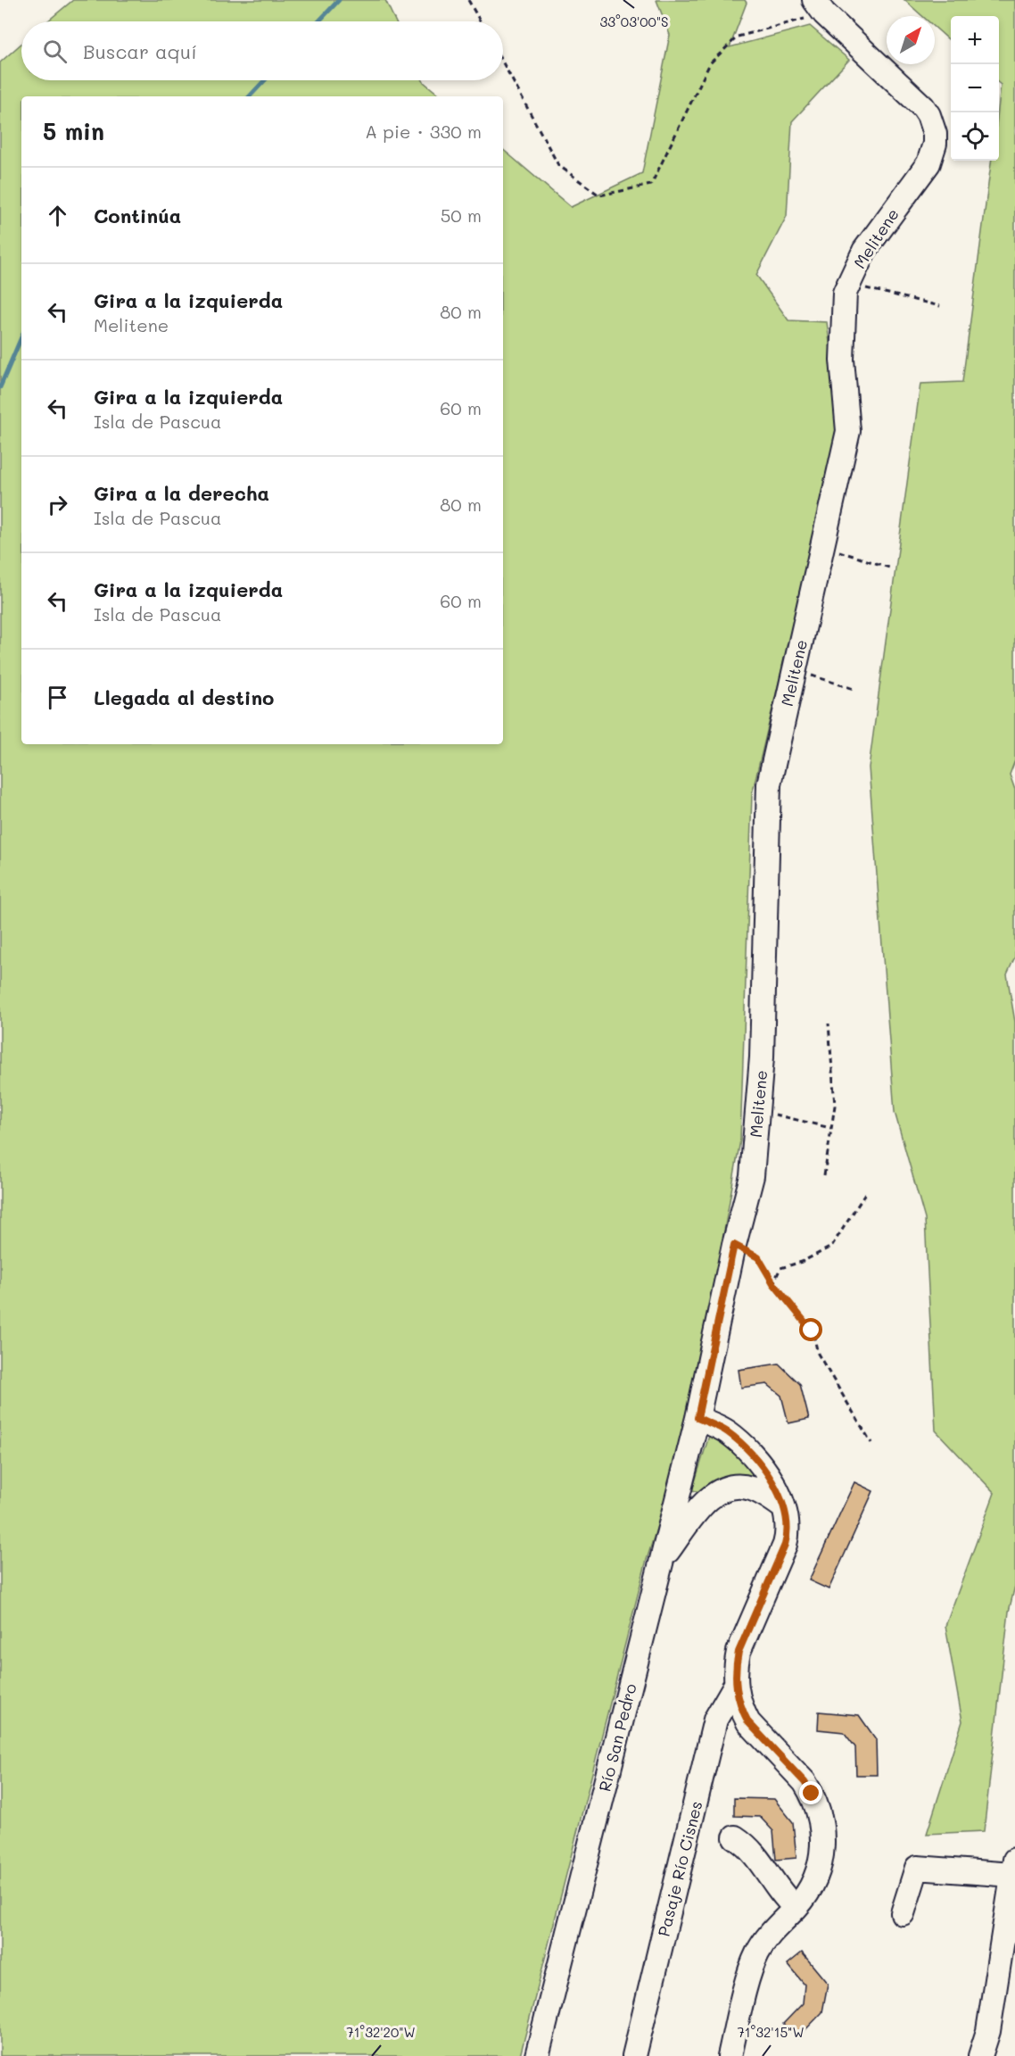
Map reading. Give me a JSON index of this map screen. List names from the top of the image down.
{
  "streets": {
    "street": ["Melitene", "Río San Pedro", "Pasaje Río Cisnes"]
  },
  "crossings": [
    ["Melitene", "Río San Pedro"]
  ],
  "north": "top right",
  "page": {
    "map_buttons": ["+", "−"],
    "search": "Buscar aquí",
    "heading": ["5 min", "A pie · 330 m"],
    "list": [
      ["Continúa", "50 m"],
      ["Gira a la izquierda", "Melitene", "80 m"],
      ["Gira a la izquierda", "Isla de Pascua", "60 m"],
      ["Gira a la derecha", "Isla de Pascua", "80 m"],
      ["Gira a la izquierda", "Isla de Pascua", "60 m"],
      "Llegada al destino"
    ]
  },
  "coordinates": ["33°03'00\"S", "71°32'20\"W", "71°32'15\"W"]
}
